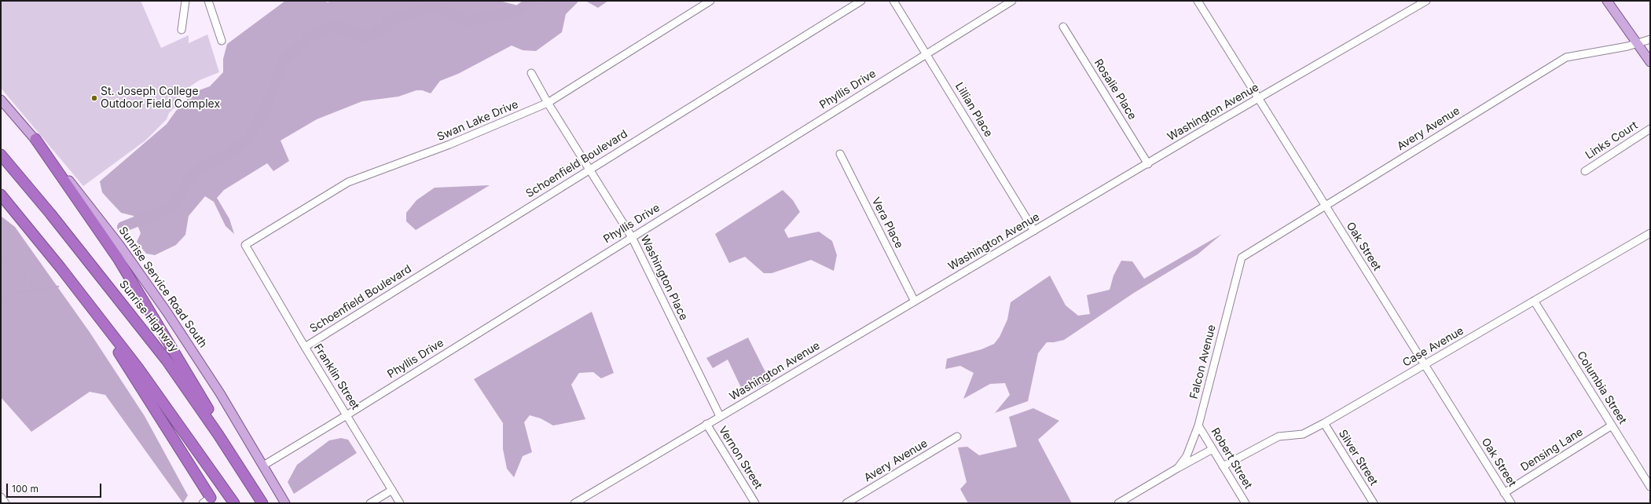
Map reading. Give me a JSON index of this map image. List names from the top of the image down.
{
  "streets": {
    "highway": ["Sunrise Highway"],
    "main road": ["Sunrise Service Road South"],
    "street": [
      "Phyllis Drive",
      "Rosalie Place",
      "Lillian Place",
      "Washington Avenue",
      "Swan Lake Drive",
      "Avery Avenue",
      "Links Court",
      "Schoenfield Boulevard",
      "Vera Place",
      "Oak Street",
      "Washington Place",
      "Case Avenue",
      "Falcon Avenue",
      "Franklin Street",
      "Columbia Street",
      "Densing Lane",
      "Vernon Street",
      "Silver Street",
      "Robert Street"
    ]
  },
  "crossings": [
    ["Phyllis Drive", "Lillian Place"],
    ["Phyllis Drive", "Washington Place"],
    ["Phyllis Drive", "Sunrise Service Road South"],
    ["Phyllis Drive", "Franklin Street"],
    ["Rosalie Place", "Washington Avenue"],
    ["Lillian Place", "Washington Avenue"],
    ["Washington Avenue", "Vera Place"],
    ["Washington Avenue", "Oak Street"],
    ["Washington Avenue", "Washington Place"],
    ["Washington Avenue", "Vernon Street"],
    ["Swan Lake Drive", "Washington Place"],
    ["Swan Lake Drive", "Franklin Street"],
    ["Avery Avenue", "Oak Street"],
    ["Avery Avenue", "Falcon Avenue"],
    ["Schoenfield Boulevard", "Washington Place"],
    ["Schoenfield Boulevard", "Franklin Street"],
    ["Oak Street", "Case Avenue"],
    ["Oak Street", "Densing Lane"],
    ["Case Avenue", "Columbia Street"],
    ["Case Avenue", "Silver Street"],
    ["Case Avenue", "Robert Street"],
    ["Falcon Avenue", "Robert Street"],
    ["Columbia Street", "Densing Lane"]
  ],
  "places": ["St. Joseph College Outdoor Field Complex"],
  "scale_bar": "100 m"
}
